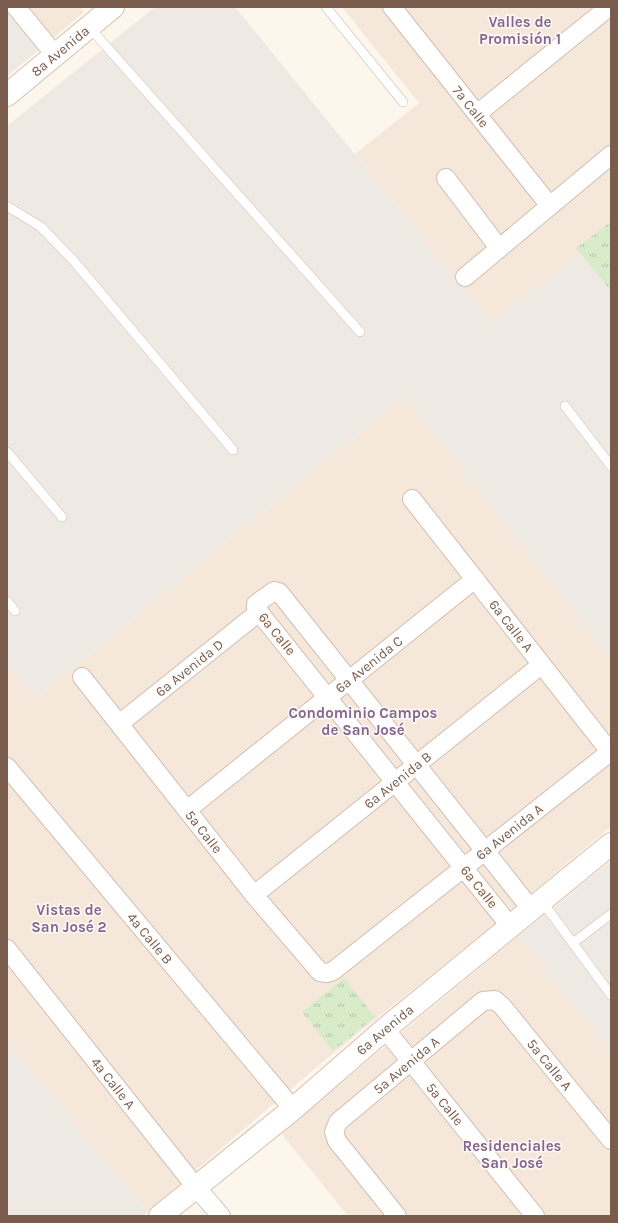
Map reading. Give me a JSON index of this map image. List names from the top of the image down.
{
  "streets": {
    "street": [
      "8a Avenida",
      "7a Calle",
      "6a Calle A",
      "6a Calle",
      "6a Avenida C",
      "6a Avenida D",
      "6a Avenida B",
      "5a Calle",
      "6a Avenida A",
      "4a Calle B",
      "6a Avenida",
      "5a Calle A",
      "5a Avenida A",
      "4a Calle A"
    ]
  },
  "crossings": [
    ["6a Calle A", "6a Avenida C"],
    ["6a Calle A", "6a Avenida B"],
    ["6a Calle A", "6a Avenida A"],
    ["6a Calle", "6a Avenida C"],
    ["6a Calle", "6a Avenida D"],
    ["6a Calle", "6a Avenida B"],
    ["6a Calle", "6a Avenida A"],
    ["6a Calle", "6a Avenida"],
    ["6a Avenida C", "5a Calle"],
    ["6a Avenida D", "5a Calle"],
    ["6a Avenida B", "5a Calle"],
    ["5a Calle", "6a Avenida A"],
    ["5a Calle", "6a Avenida"],
    ["5a Calle", "5a Avenida A"],
    ["4a Calle B", "6a Avenida"],
    ["6a Avenida", "4a Calle A"],
    ["5a Calle A", "5a Avenida A"]
  ],
  "districts": [
    "Valles de Promisión 1",
    "Condominio Campos de San José",
    "Vistas de San José 2",
    "Residenciales San José"
  ]
}
